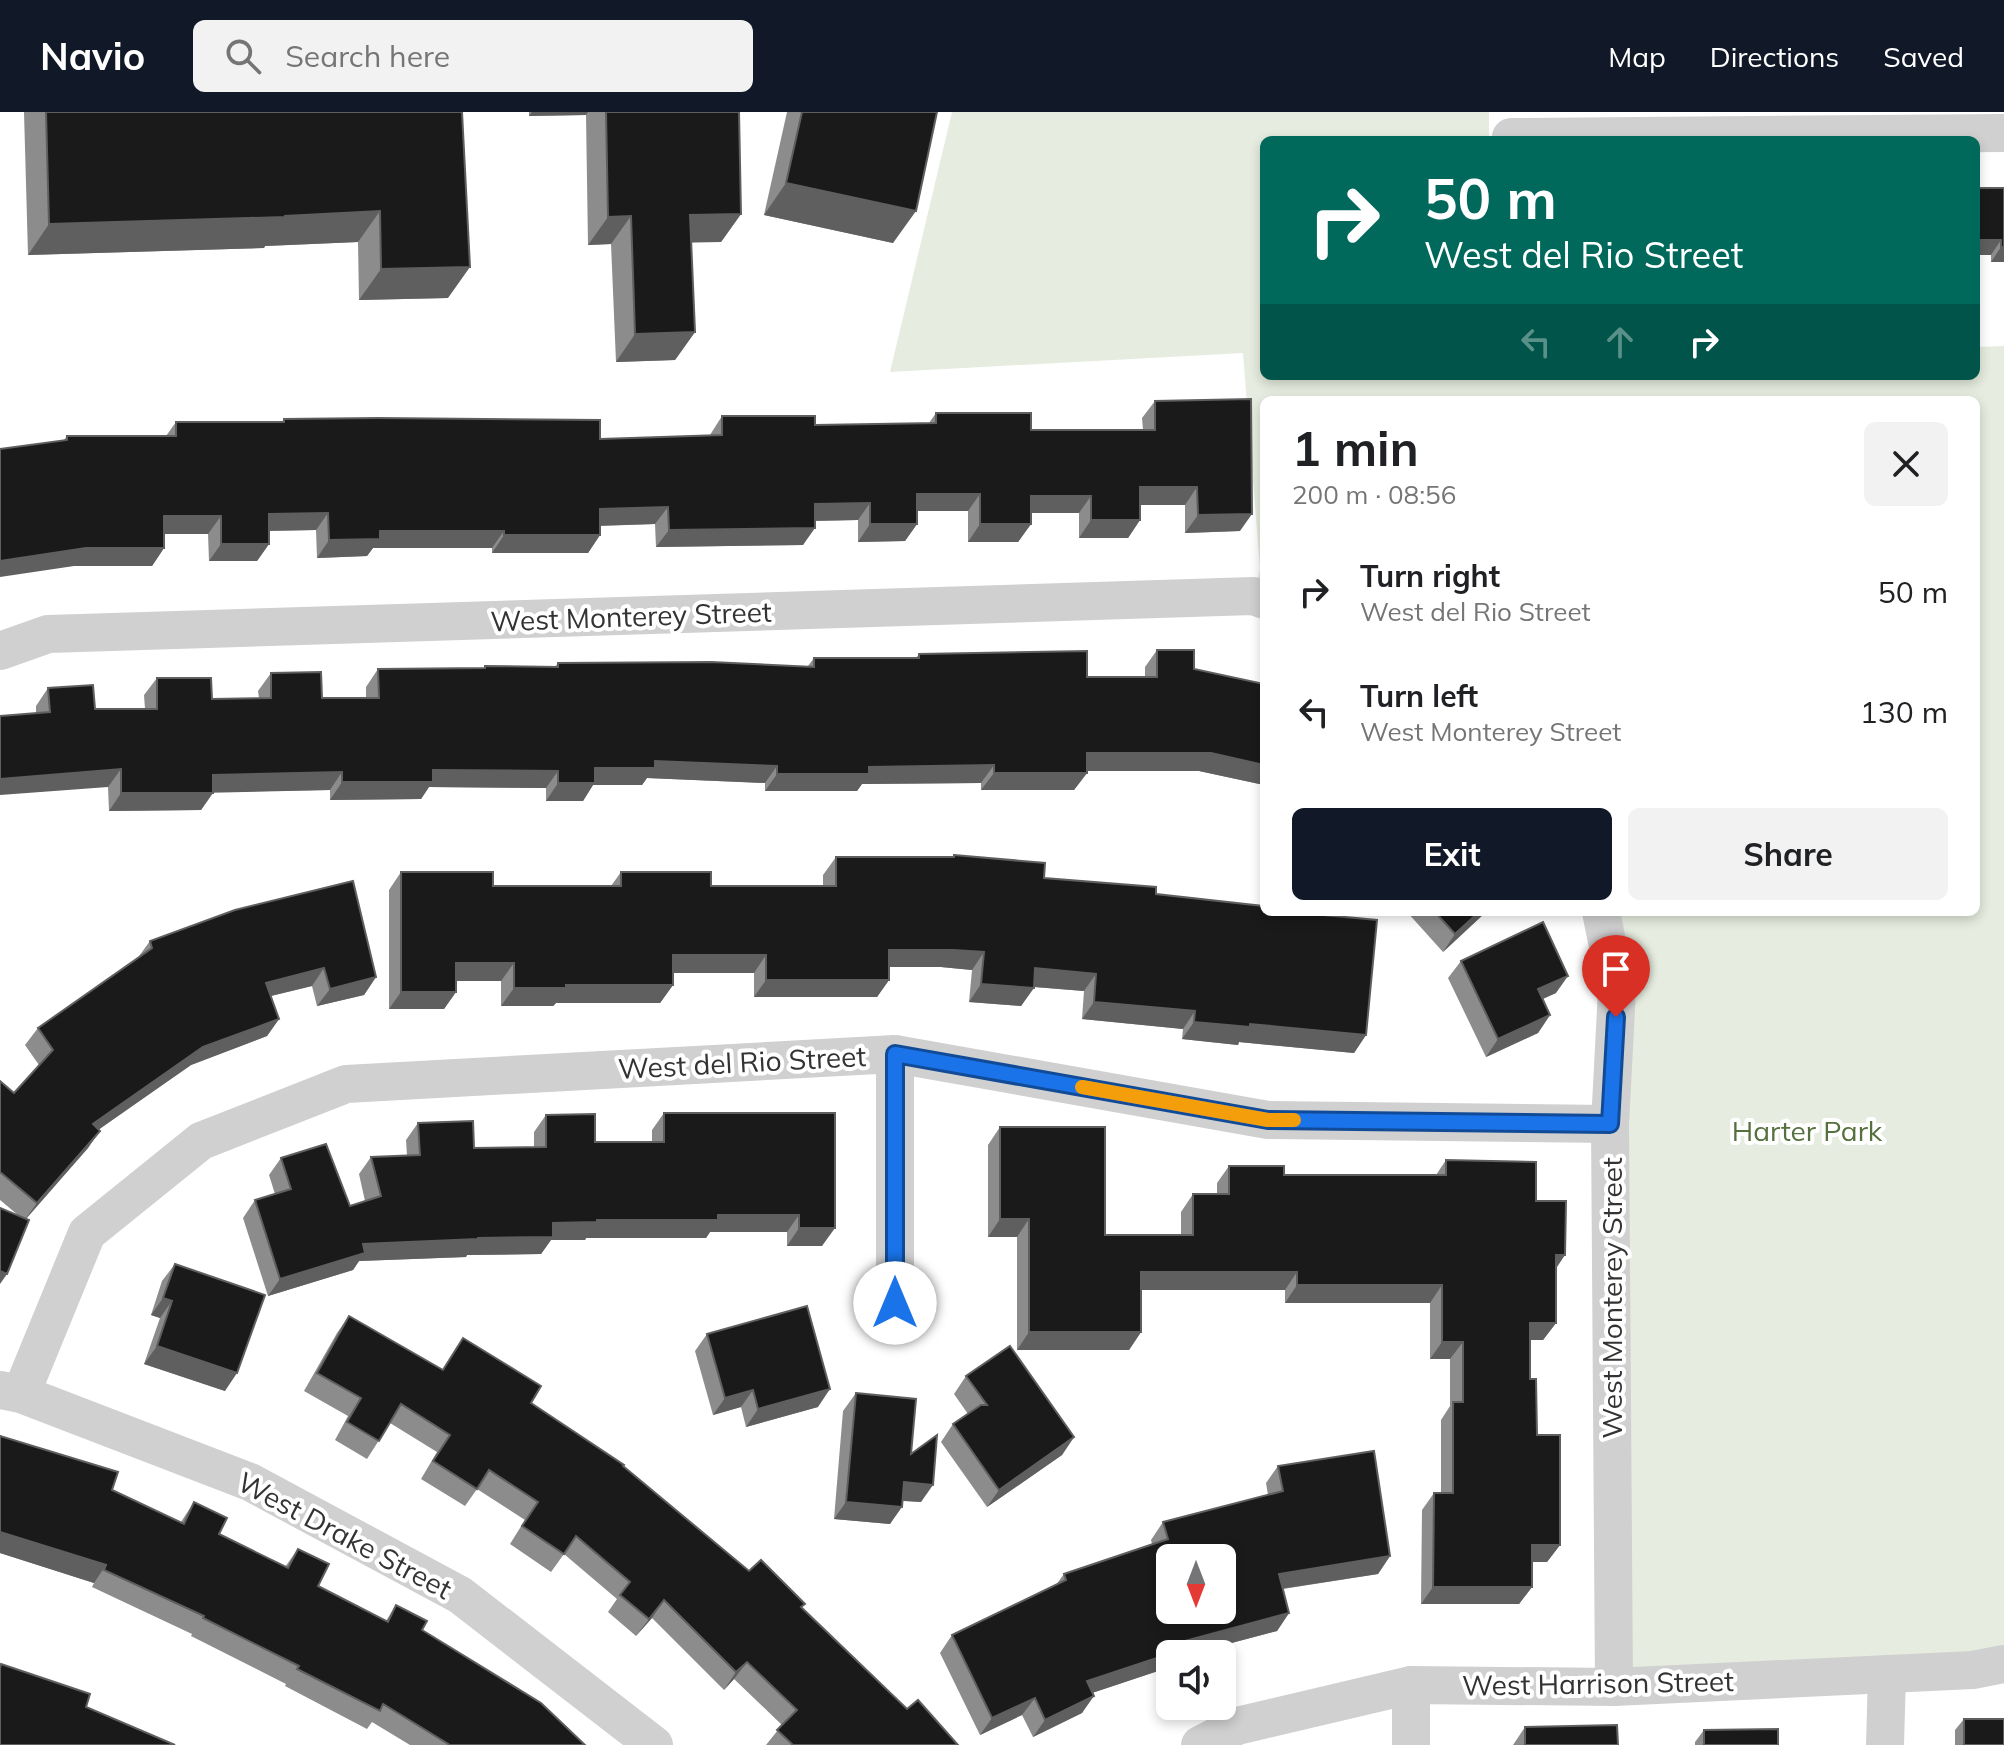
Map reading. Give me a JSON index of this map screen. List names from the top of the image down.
{
  "streets": {
    "street": [
      "West Monterey Street",
      "West del Rio Street",
      "West Drake Street",
      "West Harrison Street"
    ]
  },
  "crossings": [
    ["West Monterey Street", "West del Rio Street"],
    ["West Monterey Street", "West Harrison Street"],
    ["West del Rio Street", "West Drake Street"]
  ],
  "parks": ["Harter Park"],
  "north": "bottom",
  "page": {
    "header": "Navio",
    "search": "Search here",
    "nav": ["Map", "Directions", "Saved"],
    "turn": ["50 m", "West del Rio Street"],
    "heading": ["1 min", "200 m · 08:56"],
    "list": [
      {
        "name": "Turn right",
        "note": "West del Rio Street",
        "value": "50 m"
      },
      {
        "name": "Turn left",
        "note": "West Monterey Street",
        "value": "130 m"
      }
    ],
    "buttons": ["Exit", "Share"]
  }
}
